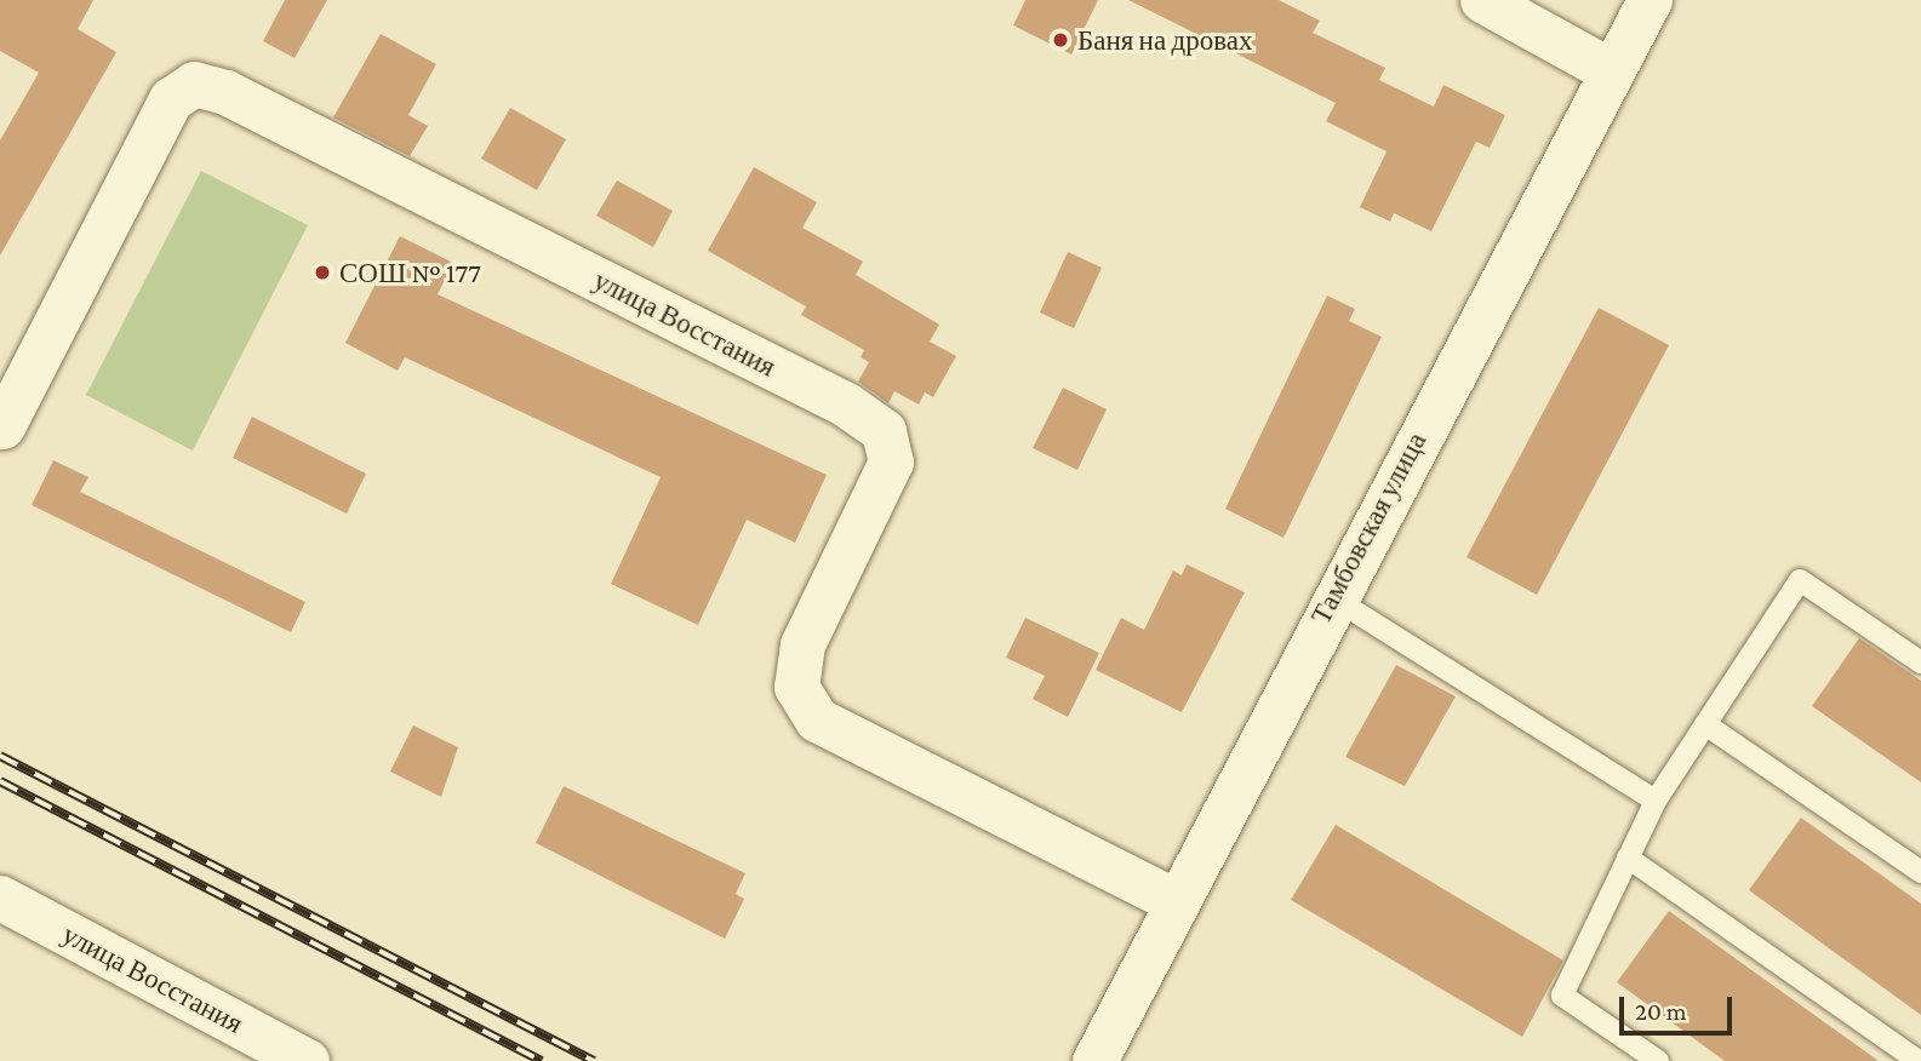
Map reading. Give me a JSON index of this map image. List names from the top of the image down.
{
  "streets": {
    "street": ["улица Восстания", "Тамбовская улица"]
  },
  "crossings": [
    ["улица Восстания", "Тамбовская улица"]
  ],
  "places": ["Баня на дровах", "СОШ № 177"],
  "scale_bar": "20 m"
}
